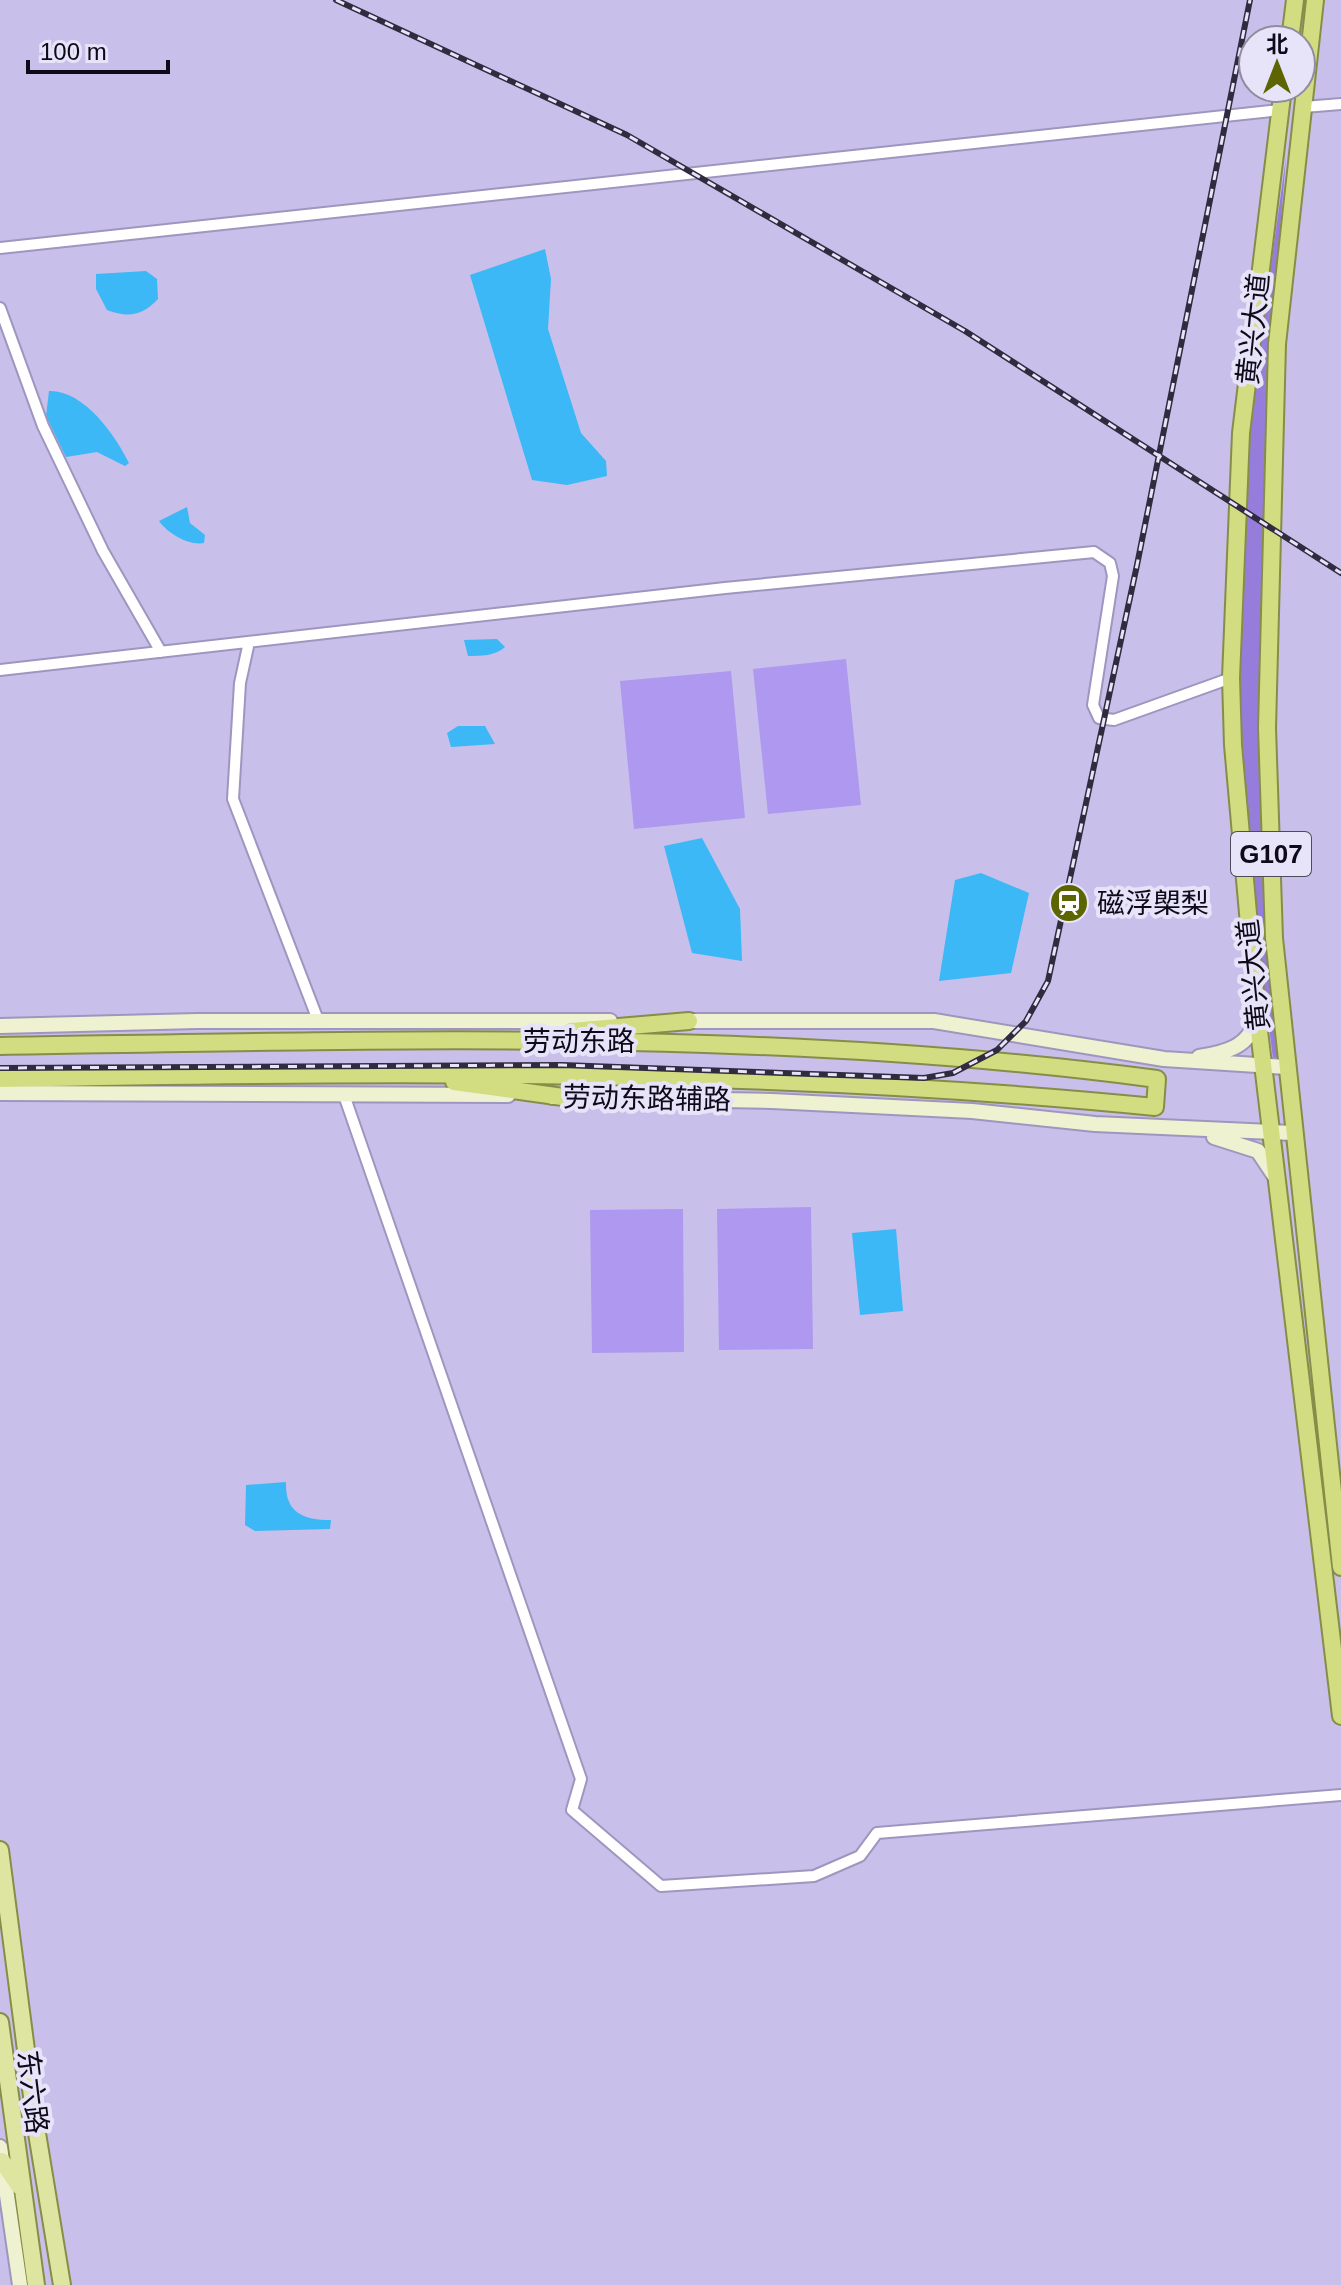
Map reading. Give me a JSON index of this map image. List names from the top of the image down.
{
  "streets": {
    "highway": ["黄兴大道", "G107", "劳动东路"],
    "main road": ["劳动东路辅路", "东六路"]
  },
  "crossings": [
    ["黄兴大道", "劳动东路辅路"]
  ],
  "places": {
    "station": ["磁浮㮾梨"]
  },
  "scale_bar": "100 m",
  "north": "top"
}
